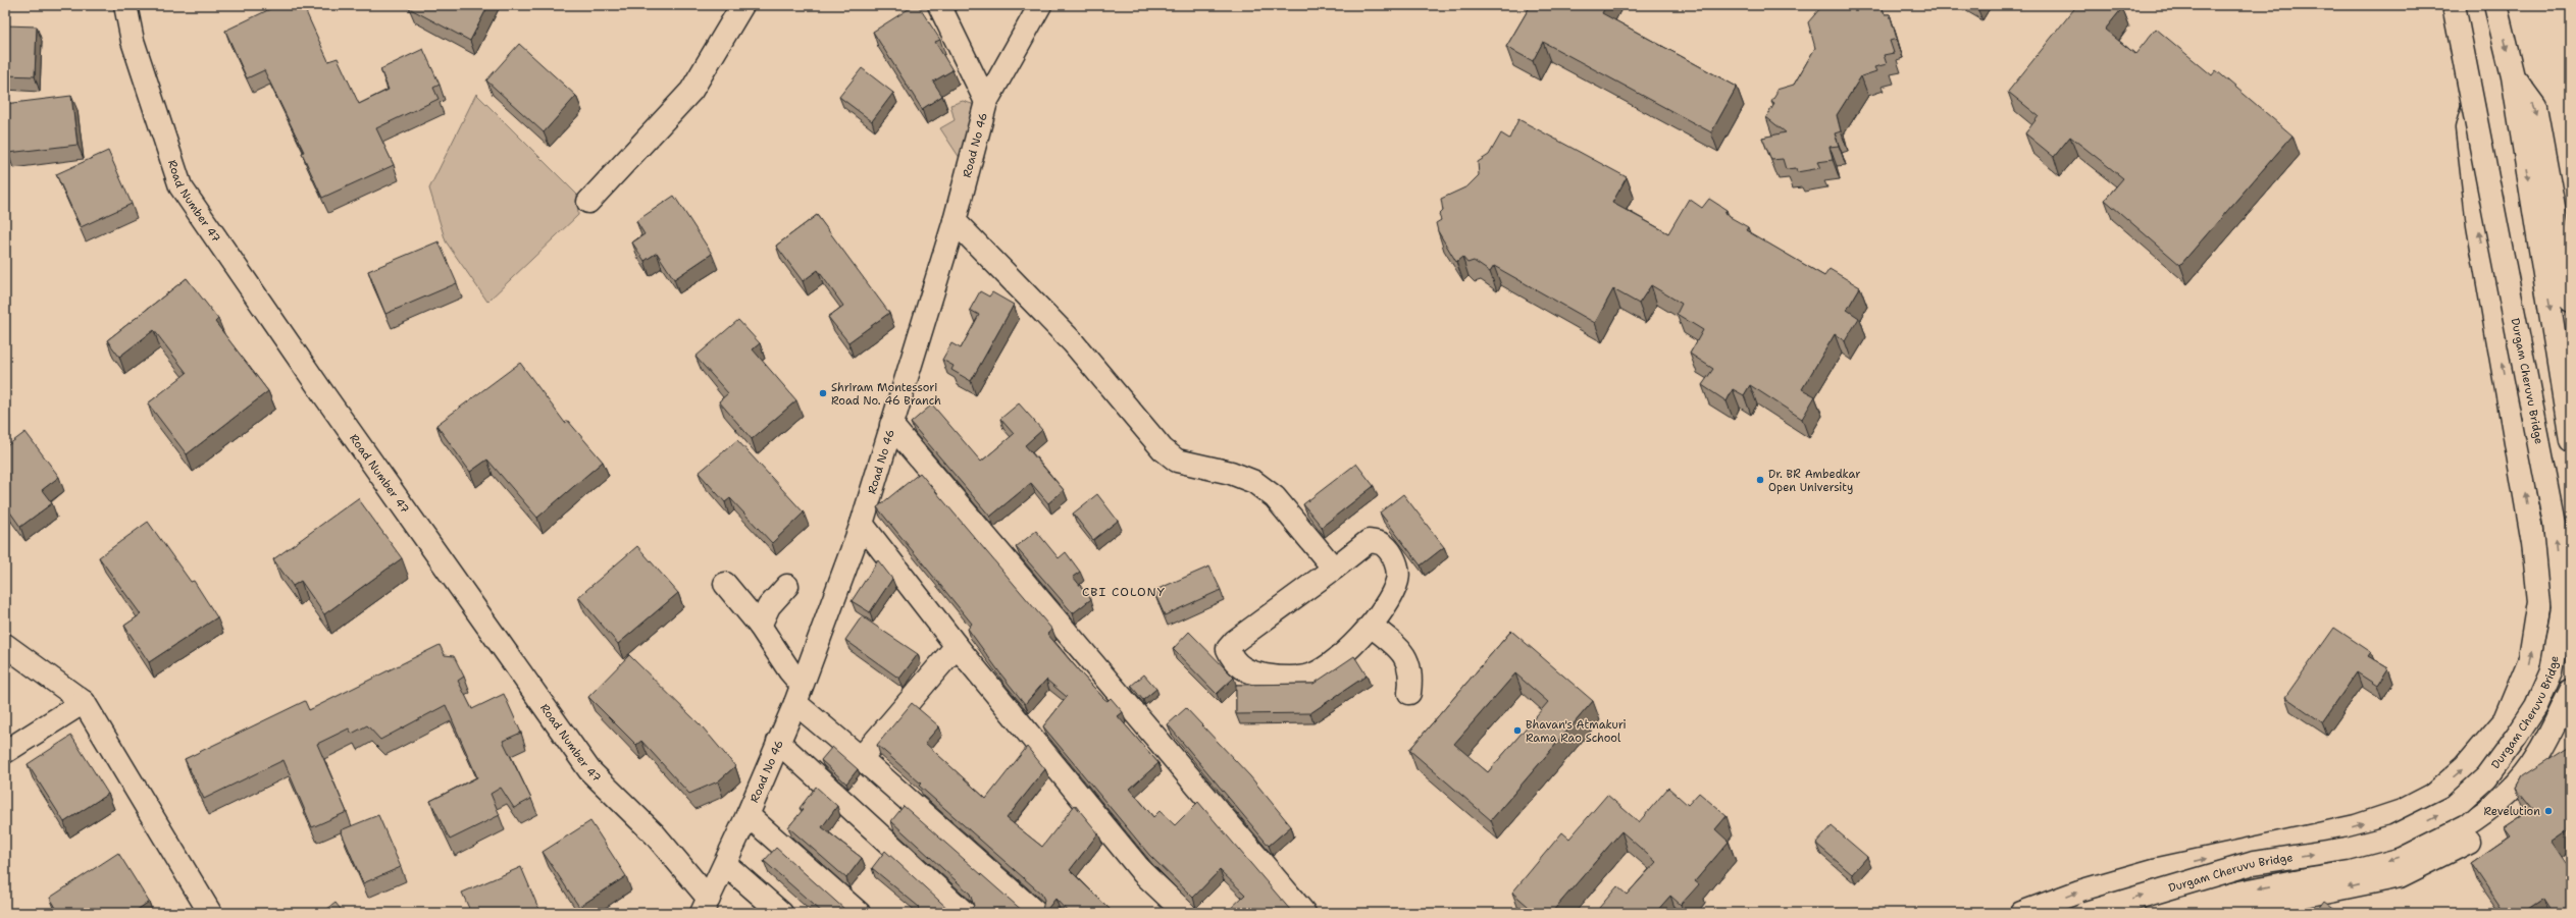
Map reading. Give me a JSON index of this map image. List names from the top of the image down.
{
  "streets": {
    "street": ["Road No 46", "Road Number 47", "Durgam Cheruvu Bridge"]
  },
  "crossings": [
    ["Road No 46", "Road Number 47"]
  ],
  "districts": ["CBI COLONY"],
  "places": [
    "Shriram Montessori Road No. 46 Branch",
    "Dr. BR Ambedkar Open University",
    "Bhavan's Atmakuri Rama Rao School",
    "Revelution"
  ]
}
